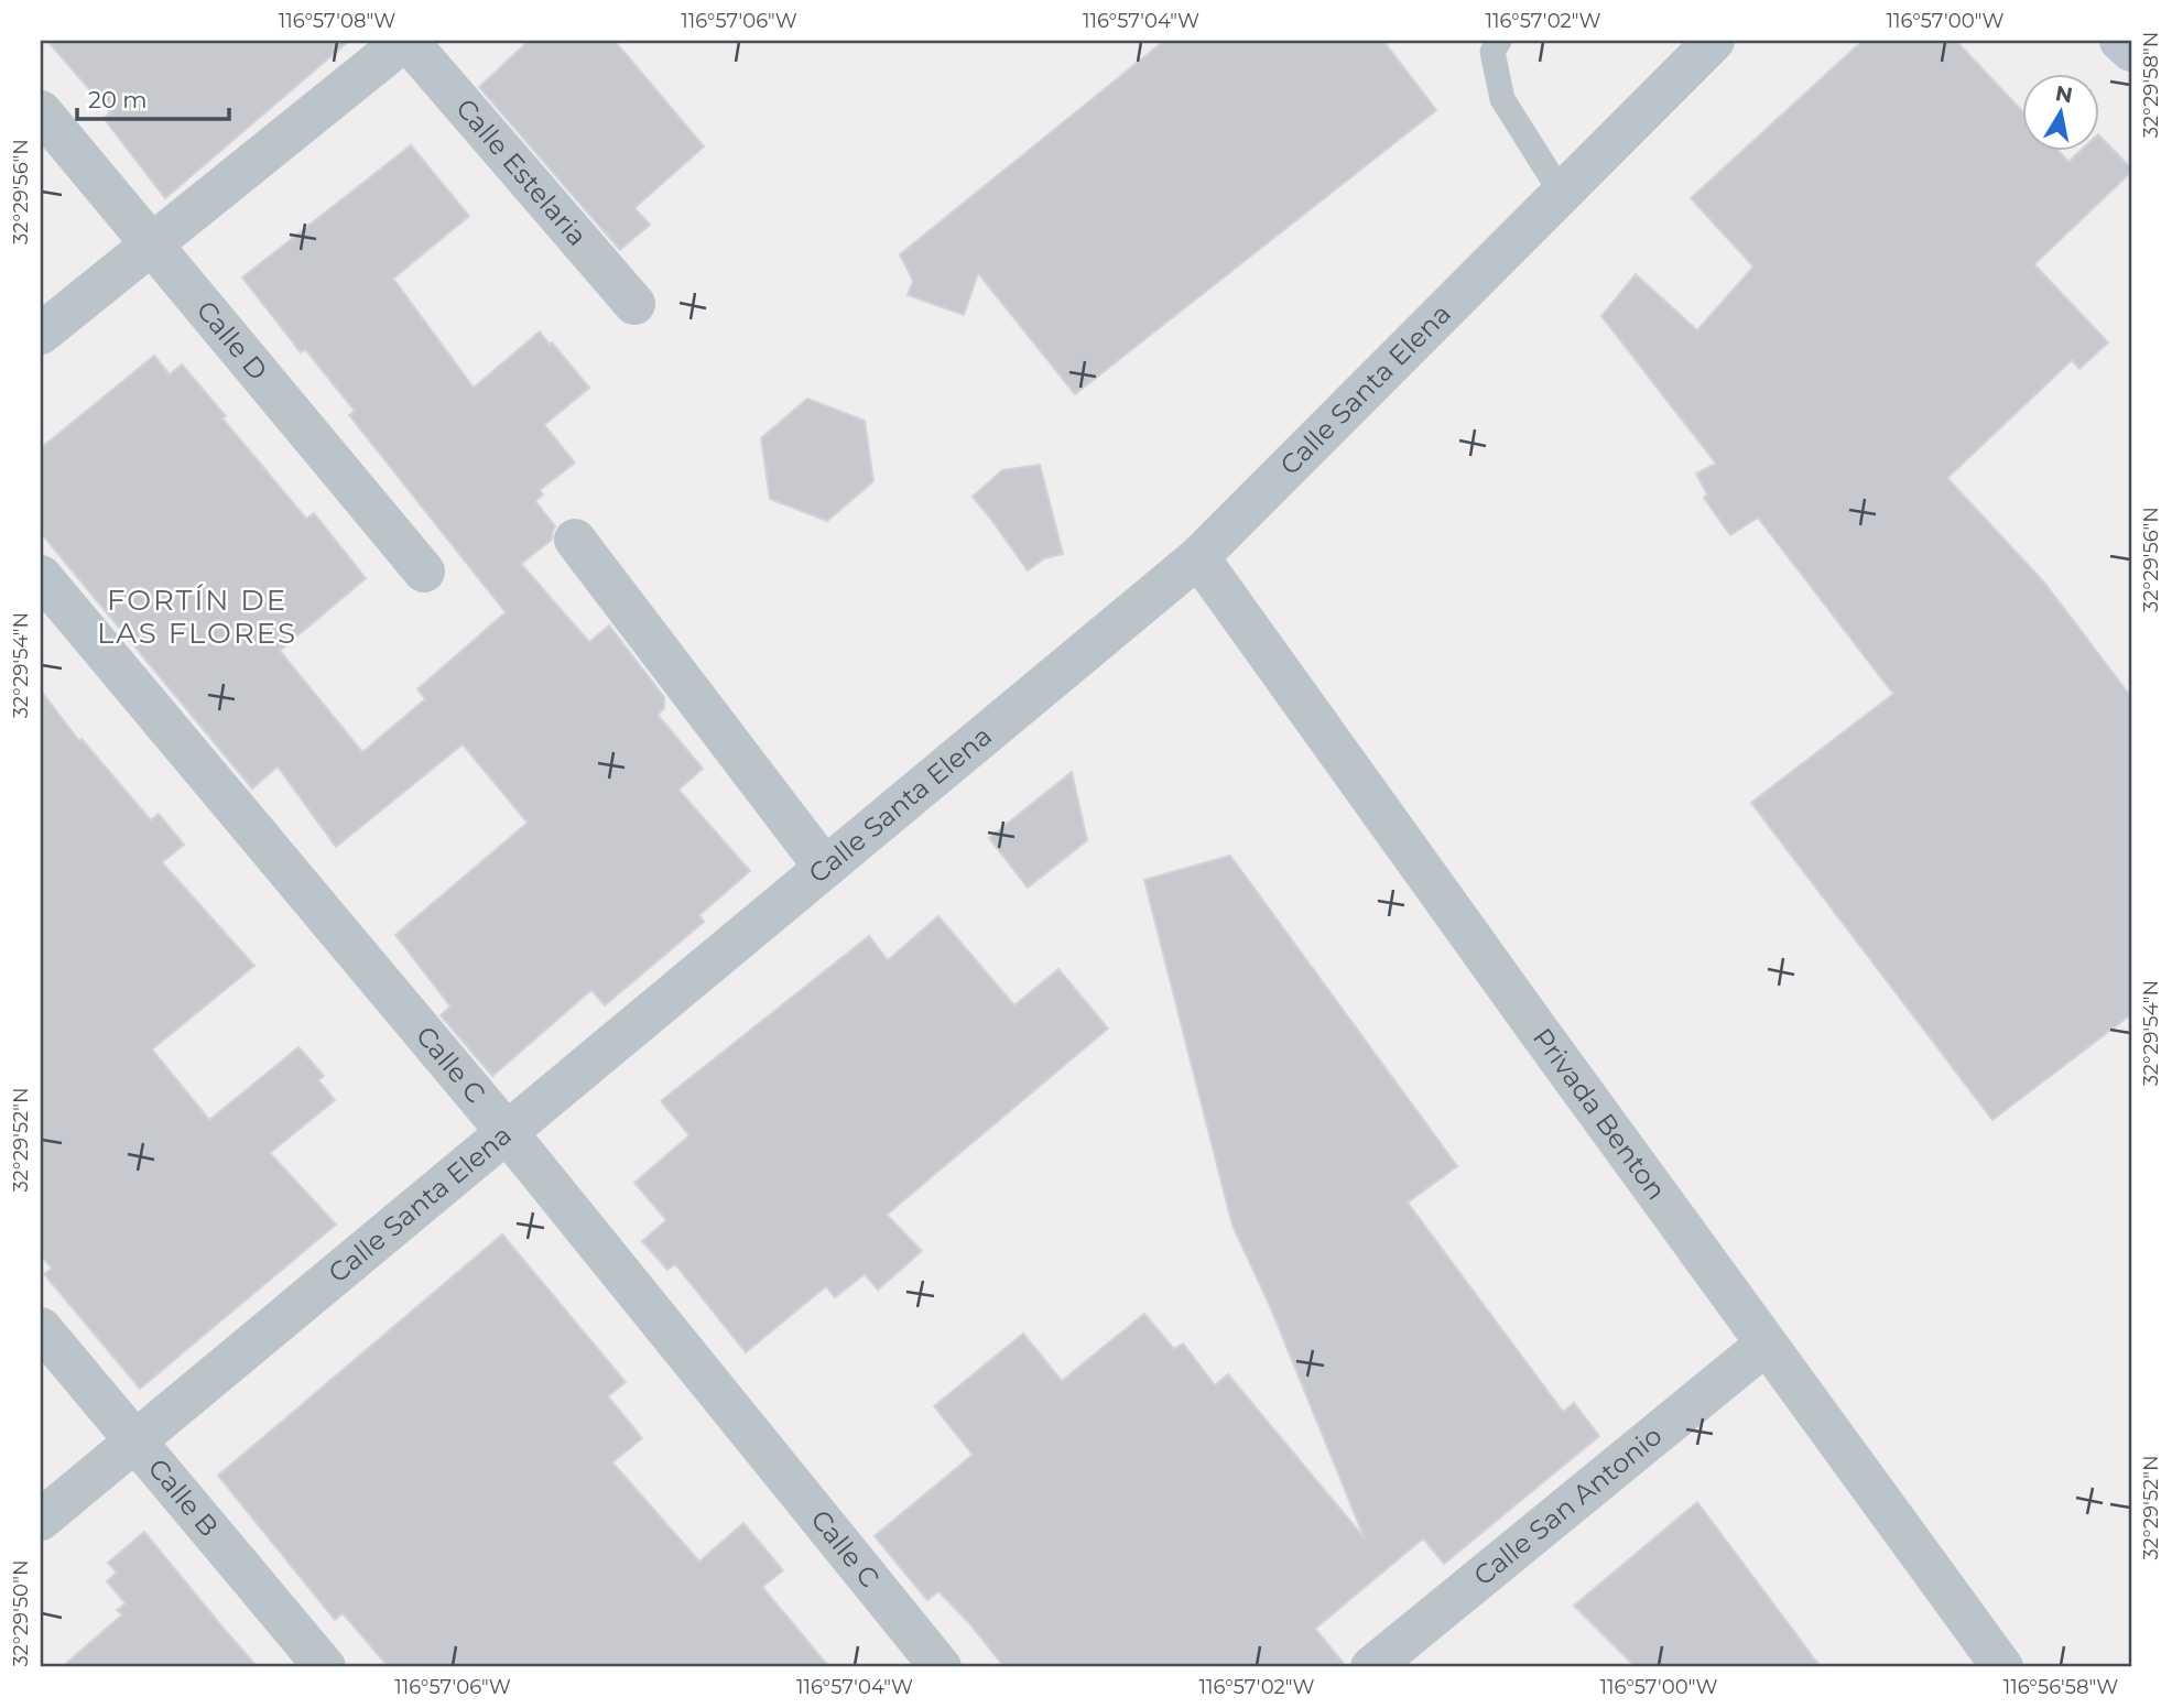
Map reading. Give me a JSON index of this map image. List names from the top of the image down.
{
  "streets": {
    "street": [
      "Calle Estelaria",
      "Calle D",
      "Calle Santa Elena",
      "Calle C",
      "Privada Benton",
      "Calle B",
      "Calle San Antonio"
    ]
  },
  "crossings": [
    ["Calle Santa Elena", "Calle C"],
    ["Calle Santa Elena", "Privada Benton"],
    ["Calle Santa Elena", "Calle B"],
    ["Privada Benton", "Calle San Antonio"]
  ],
  "districts": ["FORTÍN DE LAS FLORES"],
  "scale_bar": "20 m",
  "north": "top",
  "coordinates": [
    "116°57'08\"W",
    "116°57'06\"W",
    "116°57'04\"W",
    "116°57'02\"W",
    "116°57'00\"W",
    "32°29'58\"N",
    "32°29'56\"N",
    "32°29'54\"N",
    "32°29'52\"N",
    "32°29'50\"N",
    "116°56'58\"W"
  ]
}
